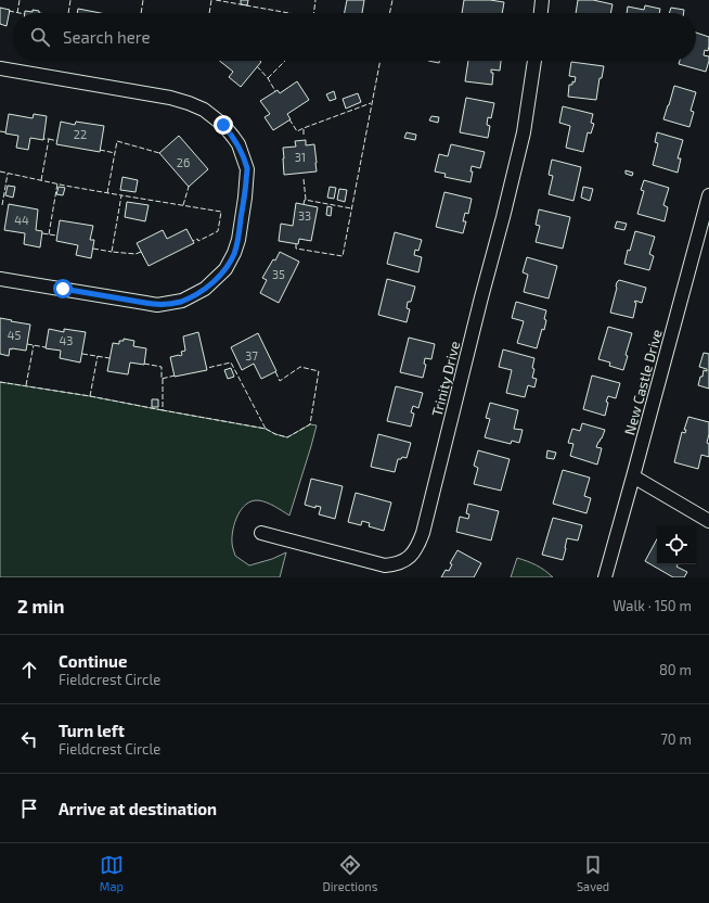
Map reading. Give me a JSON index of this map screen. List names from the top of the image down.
{
  "streets": {
    "street": ["Trinity Drive", "New Castle Drive"]
  },
  "house_numbers": [
    "22",
    "31",
    "26",
    "33",
    "44",
    "35",
    "45",
    "43",
    "37"
  ],
  "page": {
    "search": "Search here",
    "heading": ["2 min", "Walk · 150 m"],
    "list": [
      ["Continue", "Fieldcrest Circle", "80 m"],
      ["Turn left", "Fieldcrest Circle", "70 m"],
      "Arrive at destination"
    ],
    "nav": ["Map", "Directions", "Saved"]
  }
}
